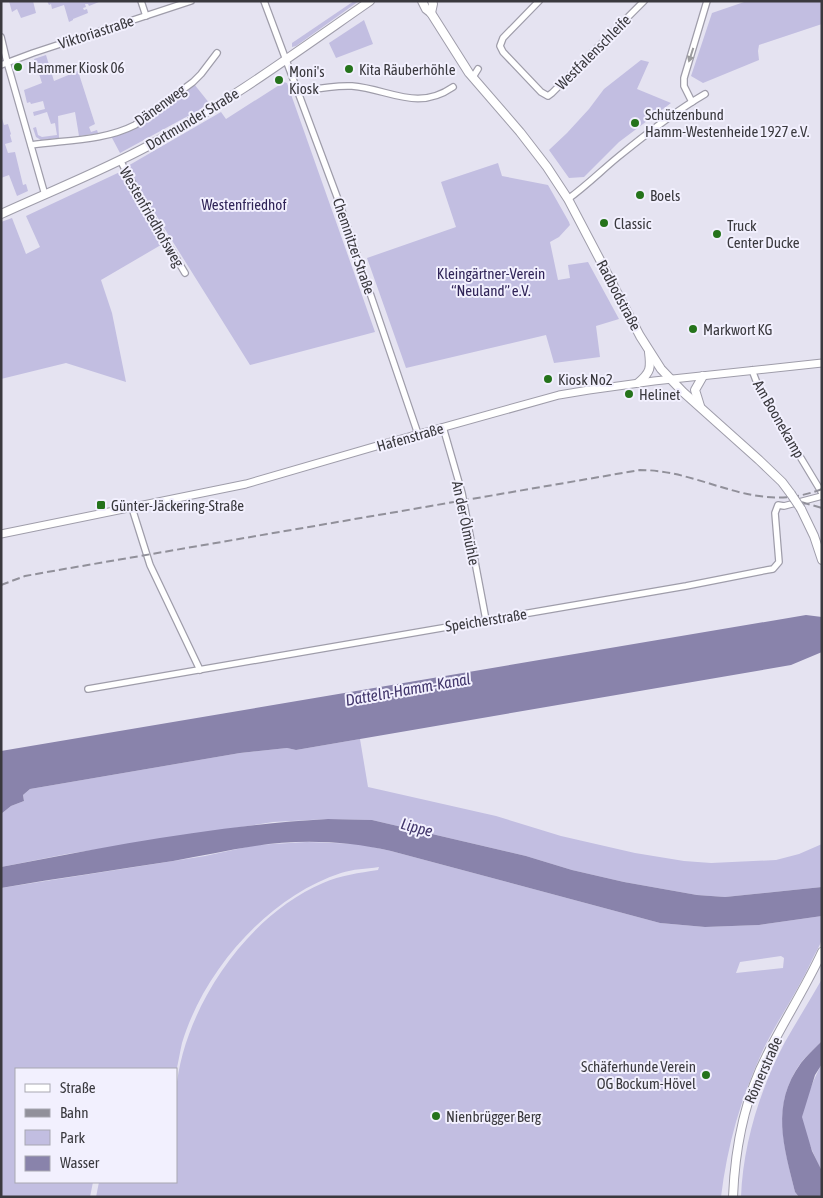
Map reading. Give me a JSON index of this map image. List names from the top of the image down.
{
  "streets": {
    "main road": ["Dortmunder Straße", "Radbodstraße", "Römerstraße"],
    "street": [
      "Viktoriastraße",
      "Westfalenschleife",
      "Dänenweg",
      "Westenfriedhofsweg",
      "Chemnitzer Straße",
      "Am Boonekamp",
      "Hafenstraße",
      "An der Ölmühle",
      "Speicherstraße"
    ]
  },
  "crossings": [
    ["Dortmunder Straße", "Westenfriedhofsweg"],
    ["Dortmunder Straße", "Chemnitzer Straße"],
    ["Chemnitzer Straße", "Hafenstraße"],
    ["Radbodstraße", "Hafenstraße"],
    ["Am Boonekamp", "Hafenstraße"],
    ["Am Boonekamp", "Speicherstraße"],
    ["Hafenstraße", "An der Ölmühle"],
    ["An der Ölmühle", "Speicherstraße"]
  ],
  "water": ["Datteln-Hamm-Kanal", "Lippe"],
  "parks": ["Westenfriedhof", "Kleingärtner-Verein “Neuland” e.V."],
  "places": {
    "other": [
      "Hammer Kiosk 06",
      "Kita Räuberhöhle",
      "Moni's Kiosk",
      "Schützenbund Hamm-Westenheide 1927 e.V.",
      "Boels",
      "Classic",
      "Truck Center Ducke",
      "Markwort KG",
      "Kiosk No2",
      "Helinet",
      "Schäferhunde Verein OG Bockum-Hövel",
      "Nienbrügger Berg"
    ],
    "transit": ["Günter-Jäckering-Straße"]
  },
  "legend": [
    "Straße",
    "Bahn",
    "Park",
    "Wasser"
  ]
}
